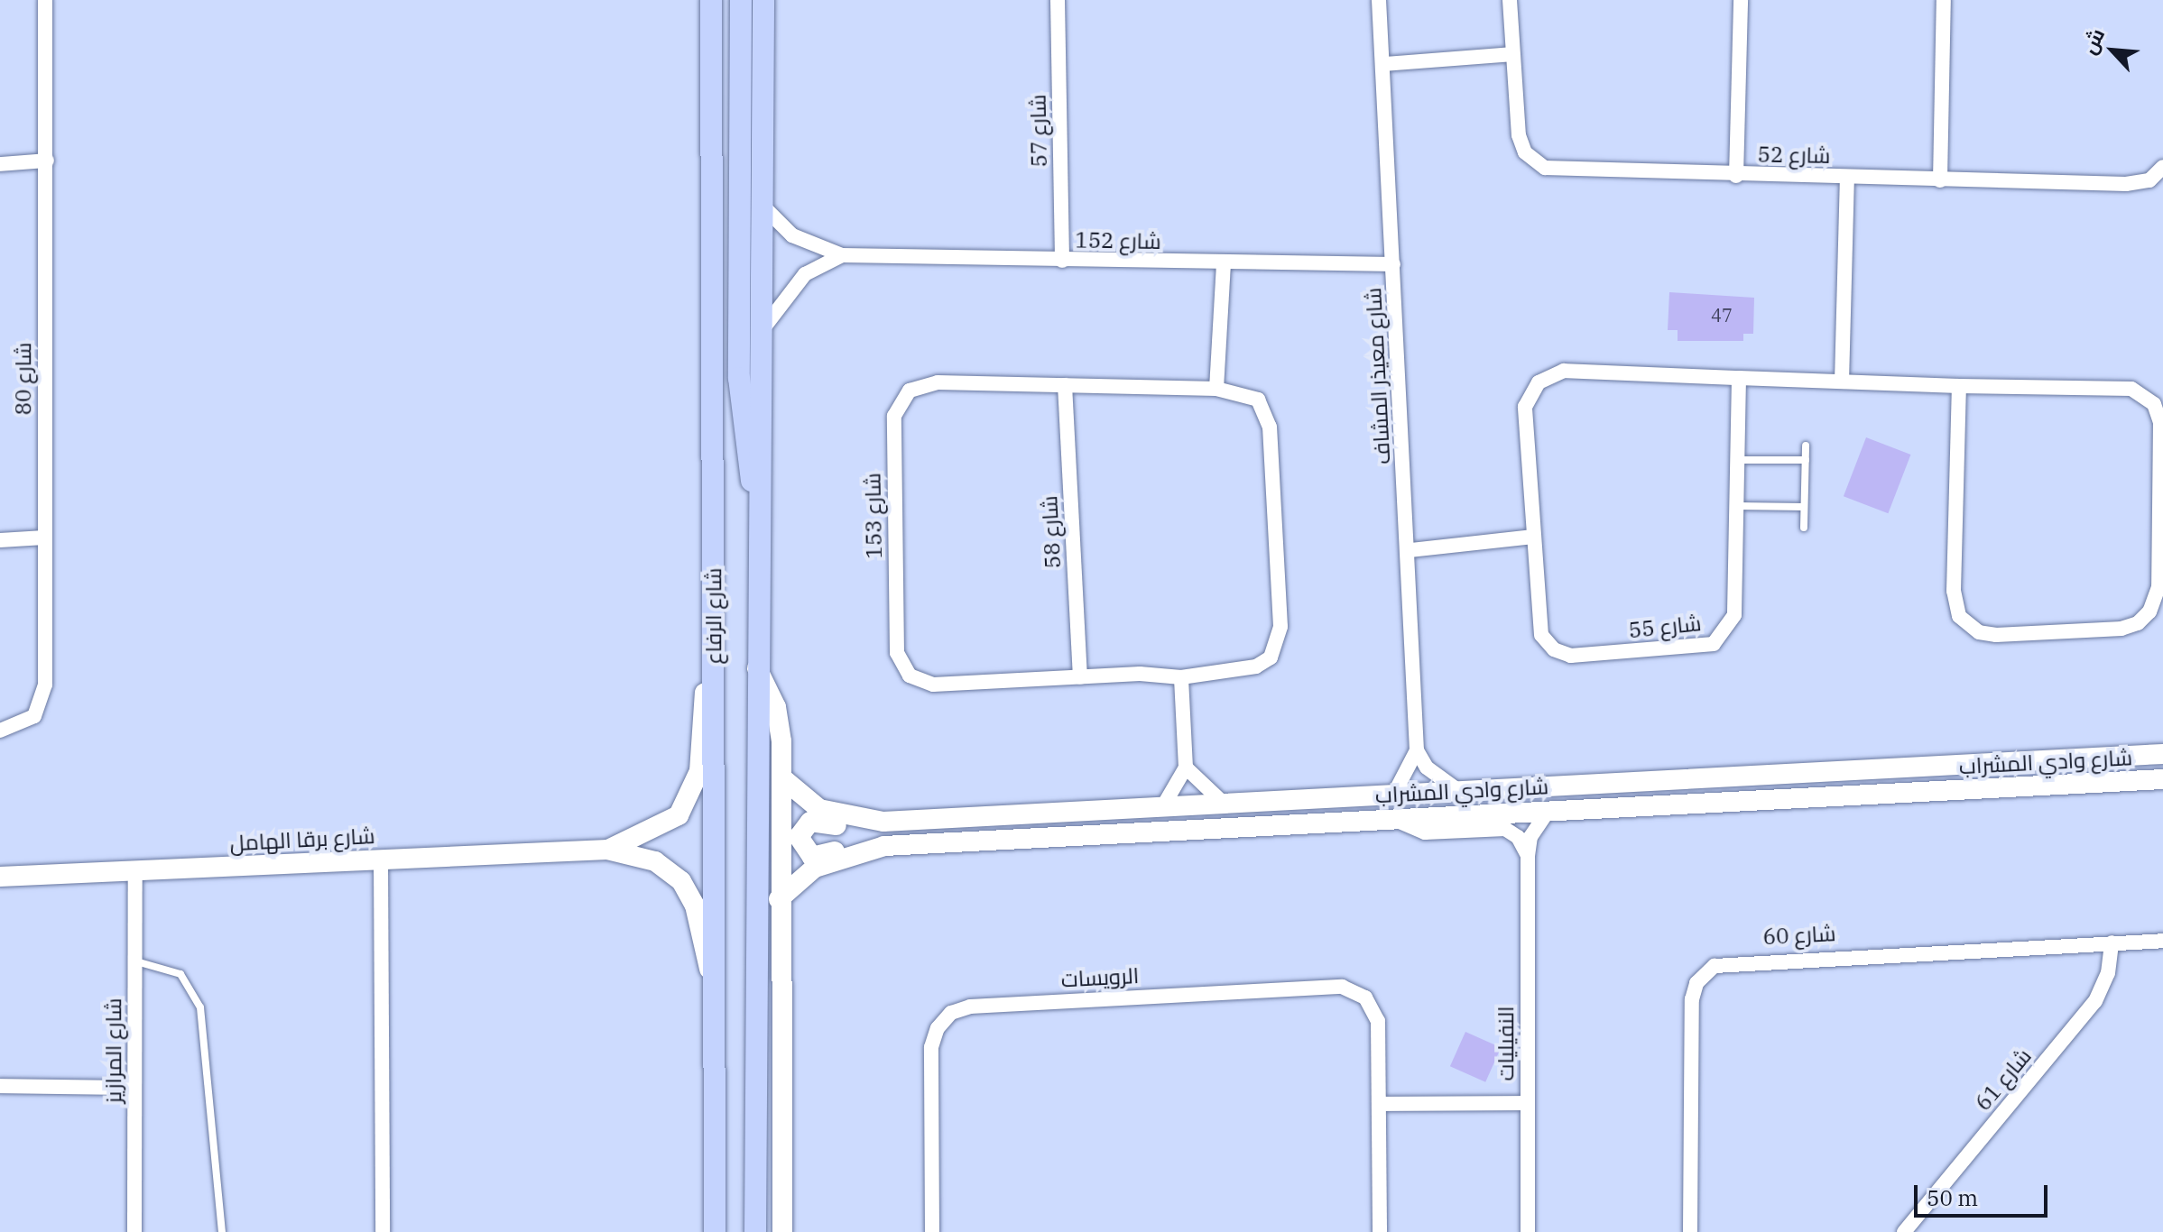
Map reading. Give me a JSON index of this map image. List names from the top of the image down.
{
  "streets": {
    "main road": ["شارع الرفاع"],
    "street": [
      "شارع 57",
      "شارع 52",
      "شارع 152",
      "شارع معيذر المشاف",
      "شارع 80",
      "شارع 153",
      "شارع 58",
      "شارع 55",
      "شارع وادي المشراب",
      "شارع برقا الهامل",
      "شارع 60",
      "الرويسات",
      "النفيليات",
      "شارع المرازيز",
      "شارع 61"
    ]
  },
  "crossings": [
    ["شارع 57", "شارع 152"],
    ["شارع 152", "شارع معيذر المشاف"],
    ["شارع 152", "شارع الرفاع"],
    ["شارع معيذر المشاف", "شارع وادي المشراب"],
    ["شارع 153", "شارع 58"],
    ["شارع الرفاع", "شارع وادي المشراب"],
    ["شارع الرفاع", "شارع برقا الهامل"],
    ["شارع وادي المشراب", "النفيليات"],
    ["شارع برقا الهامل", "شارع المرازيز"],
    ["شارع 60", "شارع 61"]
  ],
  "house_numbers": ["47"],
  "scale_bar": "50 m",
  "north": "top left"
}
